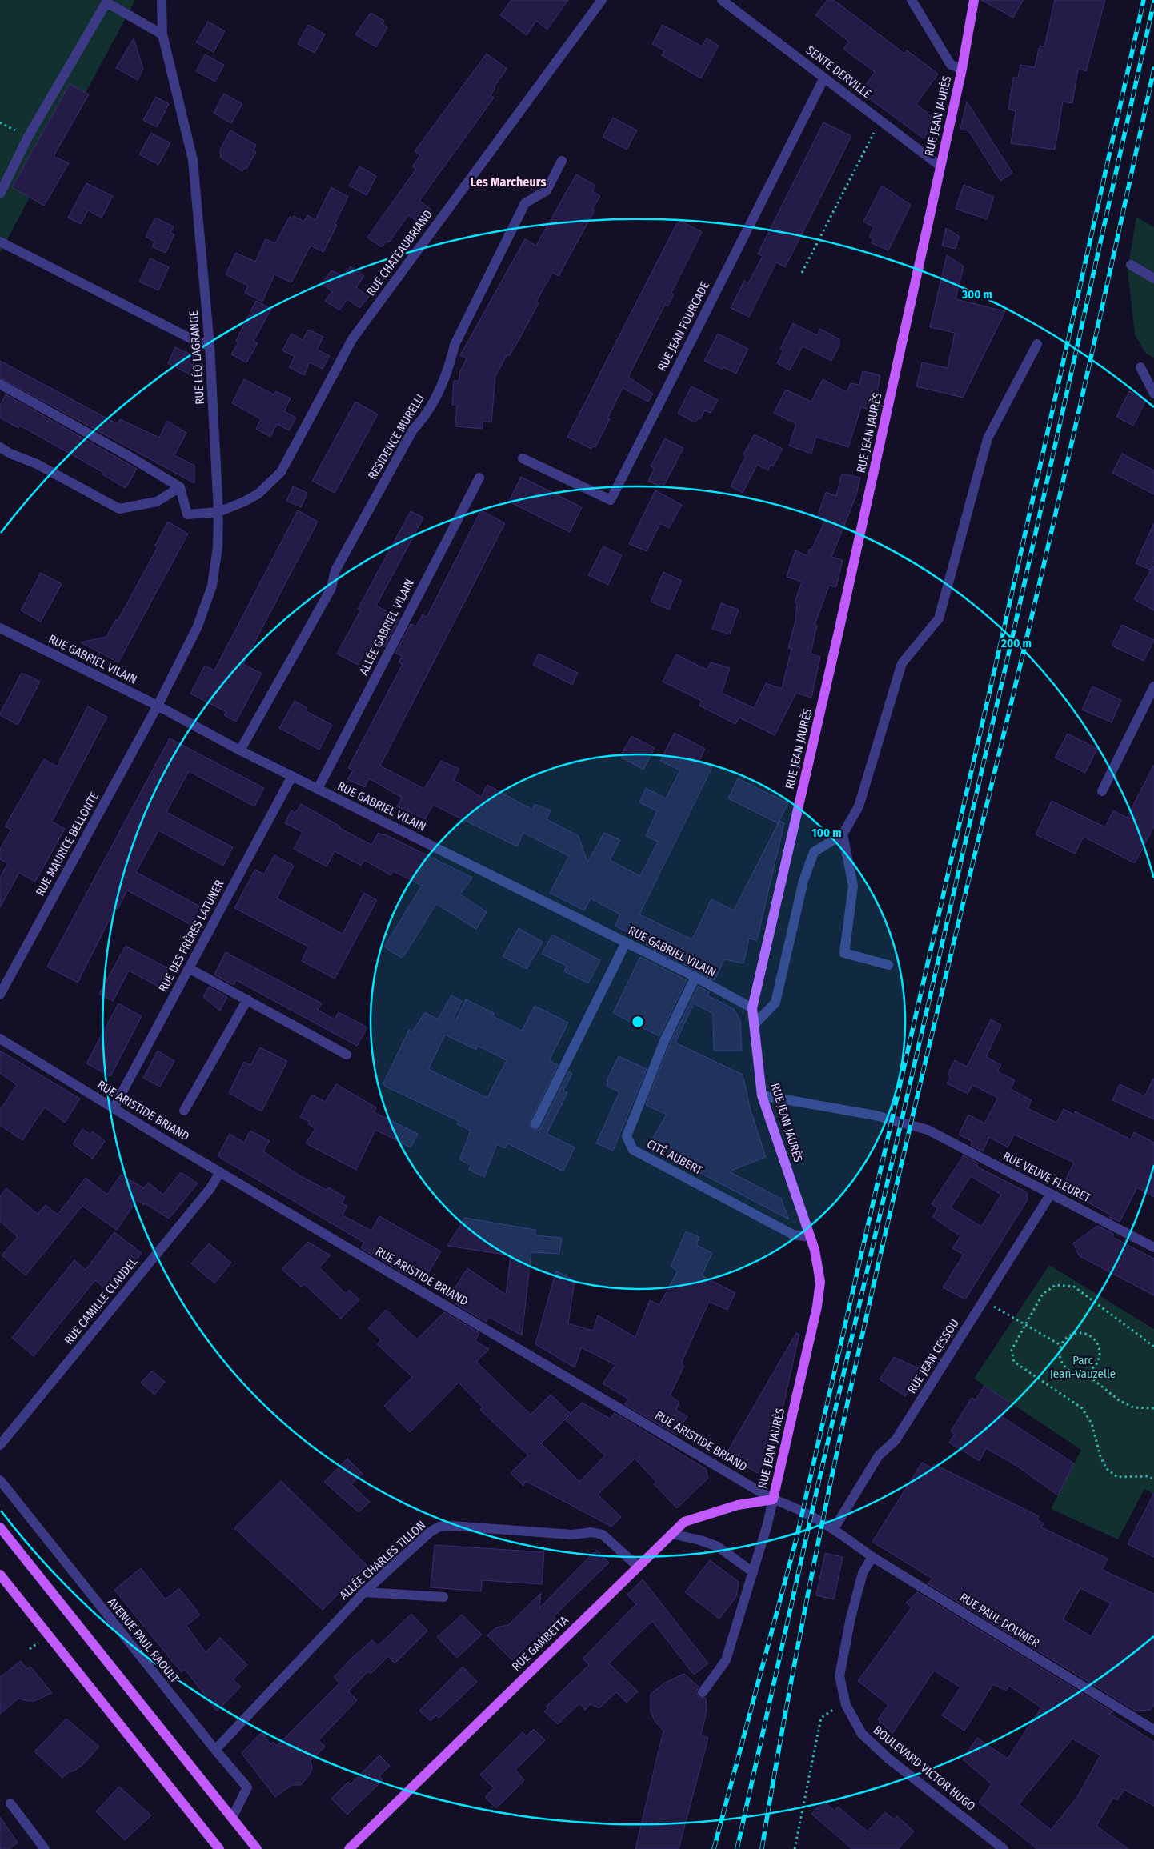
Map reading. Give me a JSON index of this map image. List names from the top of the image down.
{
  "streets": {
    "main road": ["RUE JEAN JAURÈS", "RUE GAMBETTA"],
    "street": [
      "SENTE DERVILLE",
      "RUE CHATEAUBRIAND",
      "RUE JEAN FOURCADE",
      "RUE LÉO LAGRANGE",
      "RÉSIDENCE MURELLI",
      "ALLÉE GABRIEL VILAIN",
      "RUE GABRIEL VILAIN",
      "RUE MAURICE BELLONTE",
      "RUE DES FRÈRES LATUNER",
      "RUE ARISTIDE BRIAND",
      "CITÉ AUBERT",
      "RUE VEUVE FLEURET",
      "RUE CAMILLE CLAUDEL",
      "RUE JEAN CESSOU",
      "ALLÉE CHARLES TILLON",
      "RUE PAUL DOUMER",
      "AVENUE PAUL RAOULT",
      "BOULEVARD VICTOR HUGO"
    ]
  },
  "crossings": [
    ["SENTE DERVILLE", "RUE JEAN JAURÈS"],
    ["SENTE DERVILLE", "RUE JEAN FOURCADE"],
    ["RUE JEAN JAURÈS", "RUE GABRIEL VILAIN"],
    ["RUE JEAN JAURÈS", "RUE ARISTIDE BRIAND"],
    ["RUE JEAN JAURÈS", "CITÉ AUBERT"],
    ["RUE JEAN JAURÈS", "RUE VEUVE FLEURET"],
    ["RUE JEAN JAURÈS", "RUE GAMBETTA"],
    ["RUE CHATEAUBRIAND", "RUE LÉO LAGRANGE"],
    ["RUE LÉO LAGRANGE", "RUE GABRIEL VILAIN"],
    ["RUE LÉO LAGRANGE", "RUE MAURICE BELLONTE"],
    ["RÉSIDENCE MURELLI", "RUE GABRIEL VILAIN"],
    ["ALLÉE GABRIEL VILAIN", "RUE GABRIEL VILAIN"],
    ["RUE GABRIEL VILAIN", "RUE MAURICE BELLONTE"],
    ["RUE GABRIEL VILAIN", "RUE DES FRÈRES LATUNER"],
    ["RUE GABRIEL VILAIN", "CITÉ AUBERT"],
    ["RUE DES FRÈRES LATUNER", "RUE ARISTIDE BRIAND"],
    ["RUE ARISTIDE BRIAND", "RUE CAMILLE CLAUDEL"],
    ["RUE ARISTIDE BRIAND", "RUE JEAN CESSOU"],
    ["RUE ARISTIDE BRIAND", "RUE PAUL DOUMER"],
    ["RUE ARISTIDE BRIAND", "RUE GAMBETTA"],
    ["RUE VEUVE FLEURET", "RUE JEAN CESSOU"],
    ["RUE JEAN CESSOU", "RUE PAUL DOUMER"],
    ["ALLÉE CHARLES TILLON", "AVENUE PAUL RAOULT"],
    ["ALLÉE CHARLES TILLON", "RUE GAMBETTA"],
    ["RUE PAUL DOUMER", "BOULEVARD VICTOR HUGO"]
  ],
  "districts": ["Les Marcheurs"],
  "parks": ["Parc Jean-Vauzelle"],
  "rings": ["300 m", "200 m", "100 m"]
}
